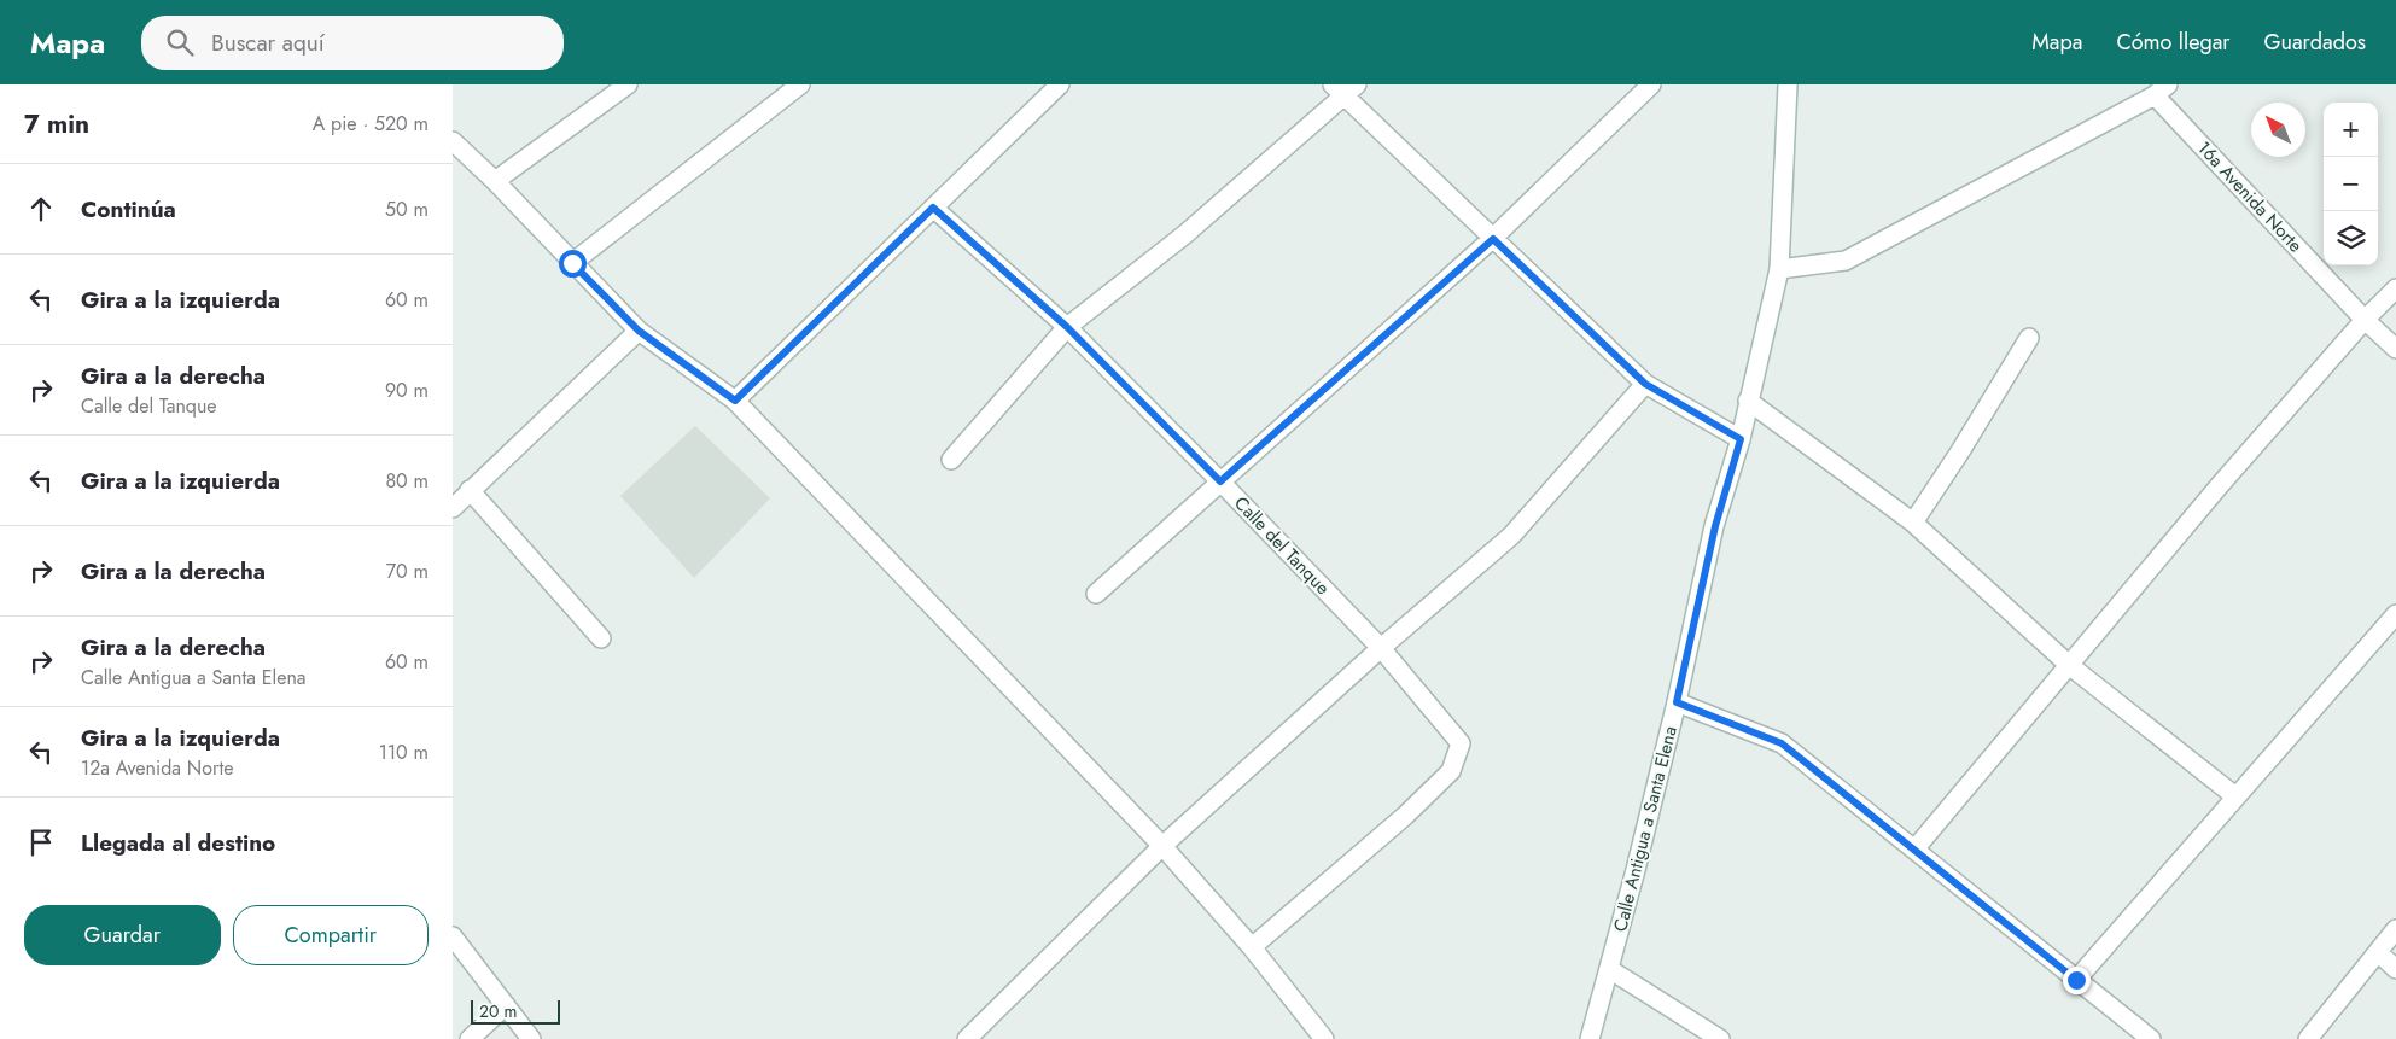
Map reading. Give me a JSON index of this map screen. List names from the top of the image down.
{
  "streets": {
    "street": ["16a Avenida Norte", "Calle del Tanque", "Calle Antigua a Santa Elena"]
  },
  "scale_bar": "20 m",
  "north": "top left",
  "page": {
    "header": "Mapa",
    "search": "Buscar aquí",
    "nav": ["Mapa", "Cómo llegar", "Guardados"],
    "heading": ["7 min", "A pie · 520 m"],
    "map_buttons": ["+", "−"],
    "list": [
      ["Continúa", "50 m"],
      ["Gira a la izquierda", "60 m"],
      ["Gira a la derecha", "Calle del Tanque", "90 m"],
      ["Gira a la izquierda", "80 m"],
      ["Gira a la derecha", "70 m"],
      ["Gira a la derecha", "Calle Antigua a Santa Elena", "60 m"],
      ["Gira a la izquierda", "12a Avenida Norte", "110 m"],
      "Llegada al destino"
    ],
    "buttons": ["Guardar", "Compartir"],
    "scale": "20 m"
  }
}
